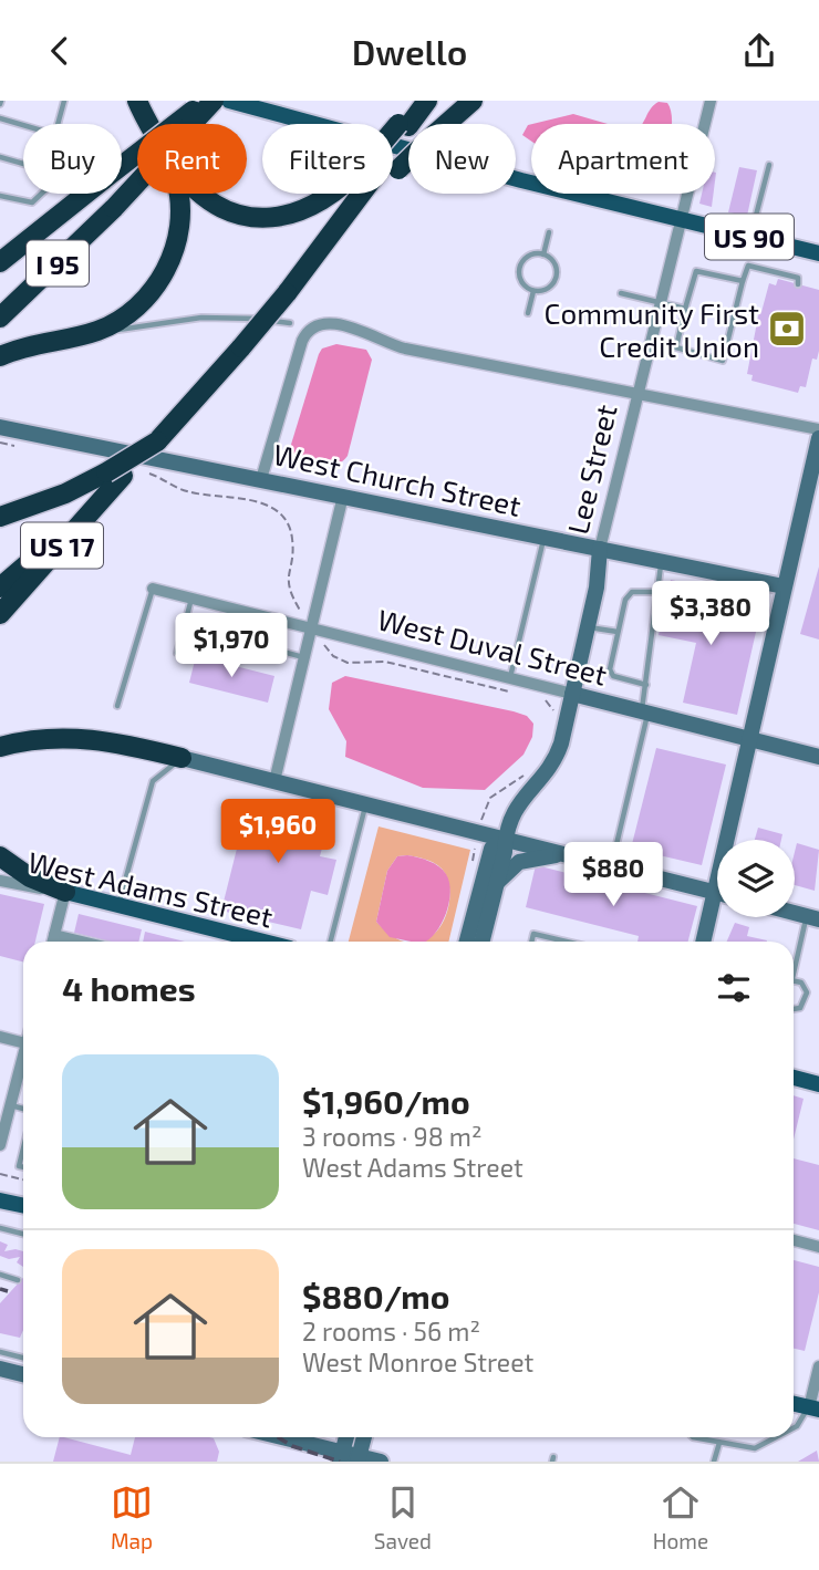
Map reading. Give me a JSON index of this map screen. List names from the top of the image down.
{
  "streets": {
    "highway": ["I 95", "US 17"],
    "main road": ["US 90", "West Adams Street"],
    "street": ["Lee Street", "West Church Street", "West Duval Street"]
  },
  "crossings": [
    ["US 90", "Lee Street"],
    ["Lee Street", "West Church Street"],
    ["Lee Street", "West Duval Street"]
  ],
  "places": {
    "bank": ["Community First Credit Union"]
  },
  "page": {
    "header": "Dwello",
    "chip": [
      "Buy",
      "Rent",
      "Filters",
      "New",
      "Apartment"
    ],
    "price": [
      "$3,380",
      "$1,970",
      "$1,960",
      "$880"
    ],
    "heading": "4 homes",
    "list": [
      {
        "name": "$1,960/mo",
        "note": "3 rooms · 98 m² · West Adams Street"
      },
      {
        "name": "$880/mo",
        "note": "2 rooms · 56 m² · West Monroe Street"
      }
    ],
    "tabs": ["Map", "Saved", "Home"]
  }
}
